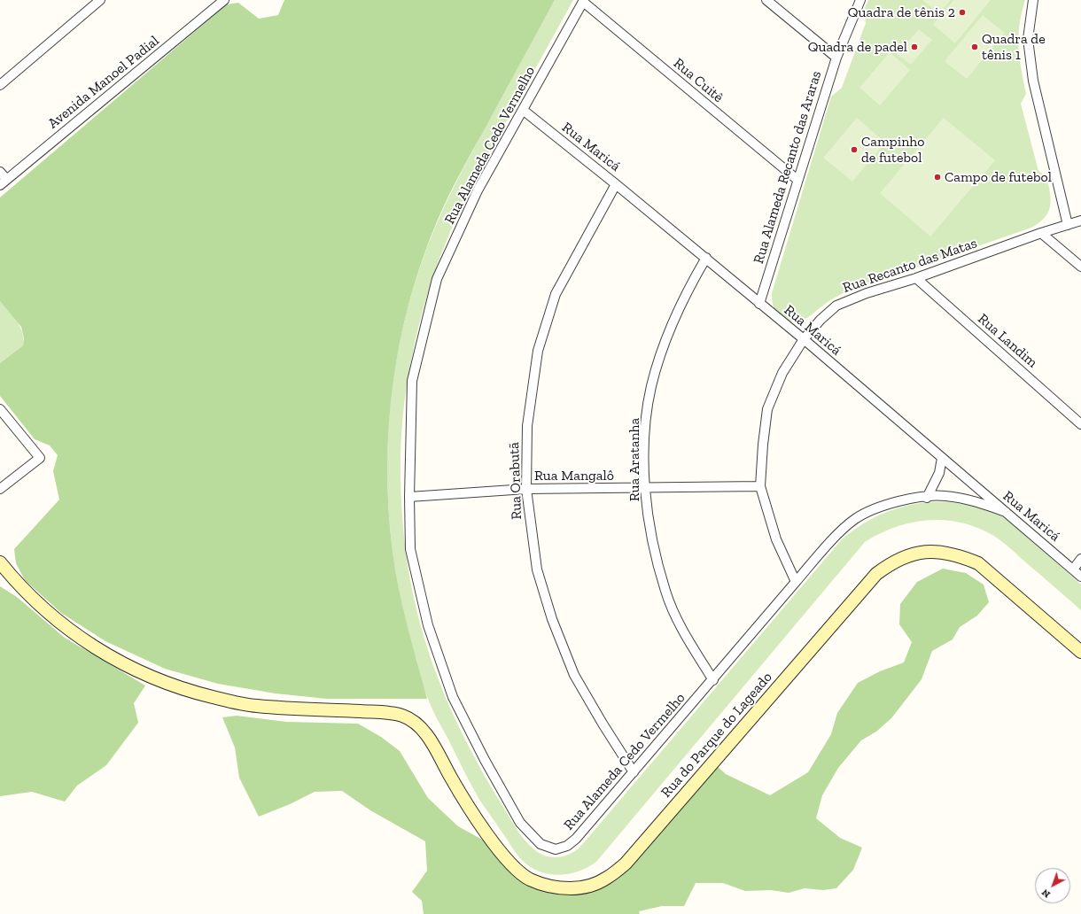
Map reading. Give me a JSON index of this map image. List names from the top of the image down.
{
  "streets": {
    "street": [
      "Rua Cuitê",
      "Avenida Manoel Padial",
      "Rua Alameda Cedo Vermelho",
      "Rua Maricá",
      "Rua Alameda Recanto das Araras",
      "Rua Recanto das Matas",
      "Rua Landim",
      "Rua Aratanha",
      "Rua Mangalô",
      "Rua Orabutã",
      "Rua do Parque do Lageado"
    ]
  },
  "crossings": [
    ["Rua Cuitê", "Rua Alameda Cedo Vermelho"],
    ["Rua Cuitê", "Rua Alameda Recanto das Araras"],
    ["Rua Alameda Cedo Vermelho", "Rua Maricá"],
    ["Rua Alameda Cedo Vermelho", "Rua Recanto das Matas"],
    ["Rua Alameda Cedo Vermelho", "Rua Aratanha"],
    ["Rua Alameda Cedo Vermelho", "Rua Mangalô"],
    ["Rua Alameda Cedo Vermelho", "Rua Orabutã"],
    ["Rua Maricá", "Rua Alameda Recanto das Araras"],
    ["Rua Maricá", "Rua Recanto das Matas"],
    ["Rua Maricá", "Rua Aratanha"],
    ["Rua Maricá", "Rua Orabutã"],
    ["Rua Recanto das Matas", "Rua Landim"],
    ["Rua Recanto das Matas", "Rua Mangalô"],
    ["Rua Aratanha", "Rua Mangalô"],
    ["Rua Mangalô", "Rua Orabutã"]
  ],
  "places": [
    "Quadra de tênis 2",
    "Quadra de padel",
    "Quadra de tênis 1",
    "Campinho de futebol",
    "Campo de futebol"
  ],
  "north": "bottom left"
}
